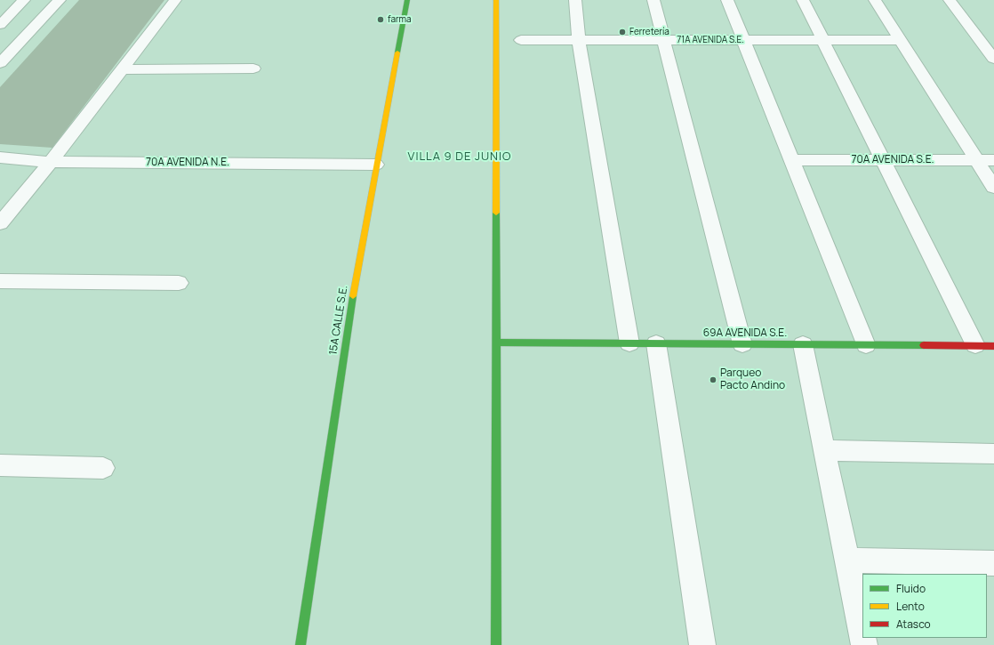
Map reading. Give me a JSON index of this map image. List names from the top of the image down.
{
  "streets": {
    "street": [
      "71A AVENIDA S.E.",
      "70A AVENIDA S.E.",
      "70A AVENIDA N.E.",
      "15A CALLE S.E.",
      "69A AVENIDA S.E."
    ]
  },
  "crossings": [
    ["70A AVENIDA N.E.", "15A CALLE S.E."]
  ],
  "districts": ["VILLA 9 DE JUNIO"],
  "places": ["farma", "Ferretería", "Parqueo Pacto Andino"],
  "legend": ["Fluido", "Lento", "Atasco"]
}
